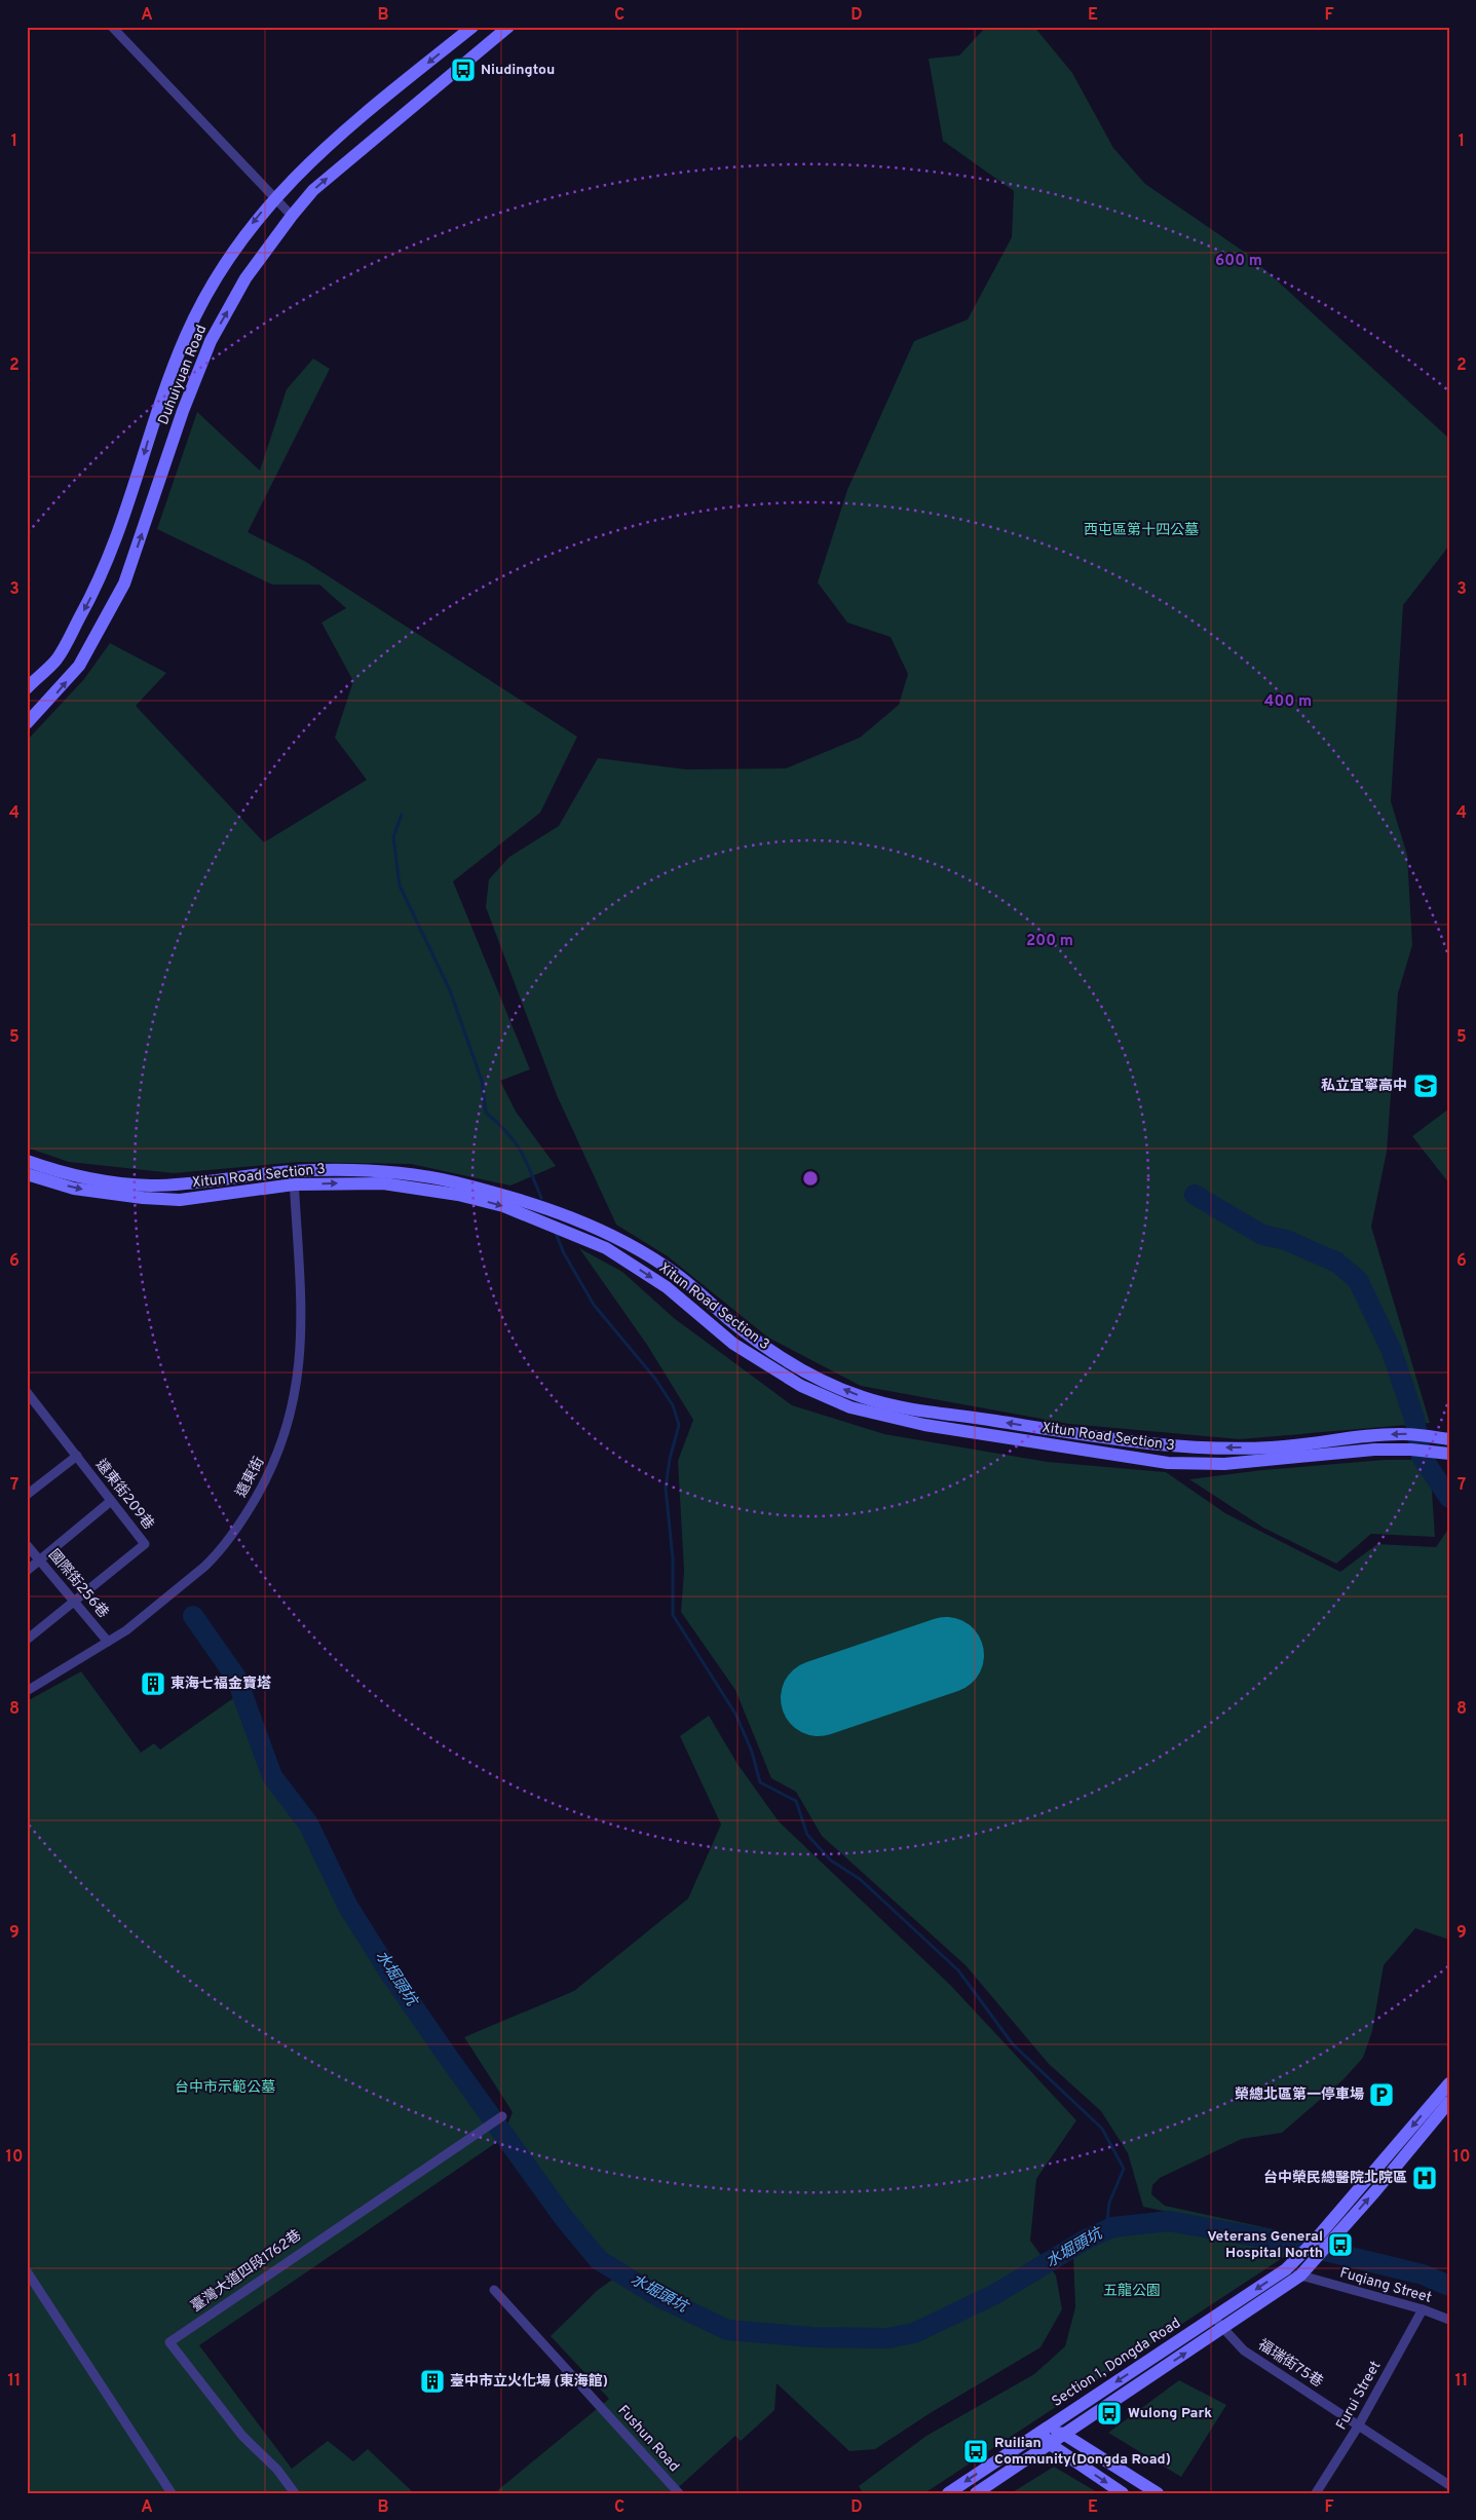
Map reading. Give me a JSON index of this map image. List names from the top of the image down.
{
  "streets": {
    "street": [
      "Duhuiyuan Road",
      "Xitun Road Section 3",
      "遠東街",
      "遠東街209巷",
      "國際街256巷",
      "臺灣大道四段1762巷",
      "Fuqiang Street",
      "Section 1, Dongda Road",
      "福瑞街75巷",
      "Furui Street",
      "Fushun Road"
    ]
  },
  "crossings": [
    ["Xitun Road Section 3", "遠東街"],
    ["遠東街", "國際街256巷"],
    ["遠東街209巷", "國際街256巷"],
    ["Fuqiang Street", "Section 1, Dongda Road"],
    ["Fuqiang Street", "Furui Street"],
    ["Section 1, Dongda Road", "福瑞街75巷"],
    ["福瑞街75巷", "Furui Street"]
  ],
  "water": ["水堀頭坑"],
  "parks": ["西屯區第十四公墓", "台中市示範公墓", "五龍公園"],
  "places": {
    "bus stop": [
      "Niudingtou",
      "Veterans General Hospital North",
      "Wulong Park",
      "Ruilian Community(Dongda Road)"
    ],
    "school or university": ["私立宜寧高中"],
    "building": ["東海七福金寶塔", "臺中市立火化場 (東海館)"],
    "parking": ["榮總北區第一停車場"],
    "hospital": ["台中榮民總醫院北院區"]
  },
  "grid": {
    "columns": [
      "A",
      "B",
      "C",
      "D",
      "E",
      "F"
    ],
    "rows": [
      "1",
      "2",
      "3",
      "4",
      "5",
      "6",
      "7",
      "8",
      "9",
      "10",
      "11"
    ]
  },
  "rings": ["600 m", "400 m", "200 m"]
}
